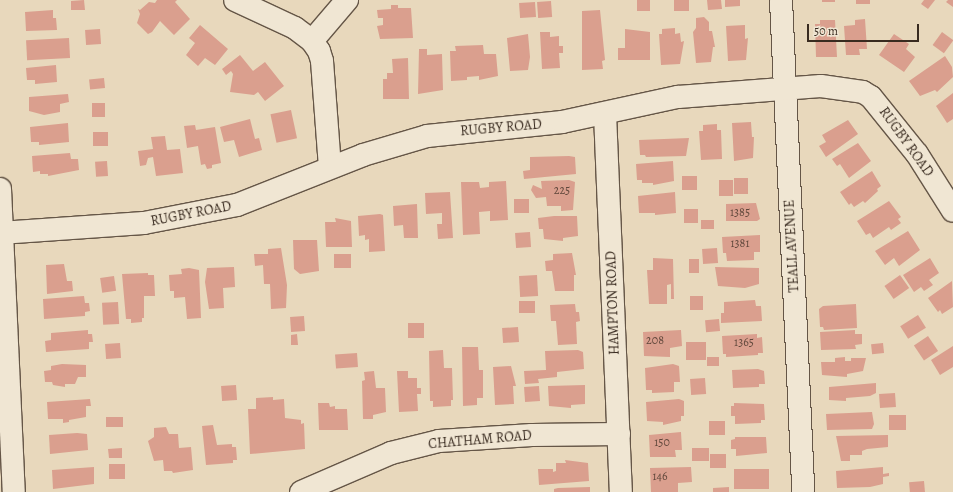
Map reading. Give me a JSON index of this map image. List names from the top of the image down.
{
  "streets": {
    "street": [
      "RUGBY ROAD",
      "TEALL AVENUE",
      "HAMPTON ROAD",
      "CHATHAM ROAD"
    ]
  },
  "crossings": [
    ["RUGBY ROAD", "TEALL AVENUE"],
    ["RUGBY ROAD", "HAMPTON ROAD"],
    ["HAMPTON ROAD", "CHATHAM ROAD"]
  ],
  "house_numbers": [
    "225",
    "1385",
    "1381",
    "208",
    "1365",
    "150",
    "146"
  ],
  "scale_bar": "50 m"
}
